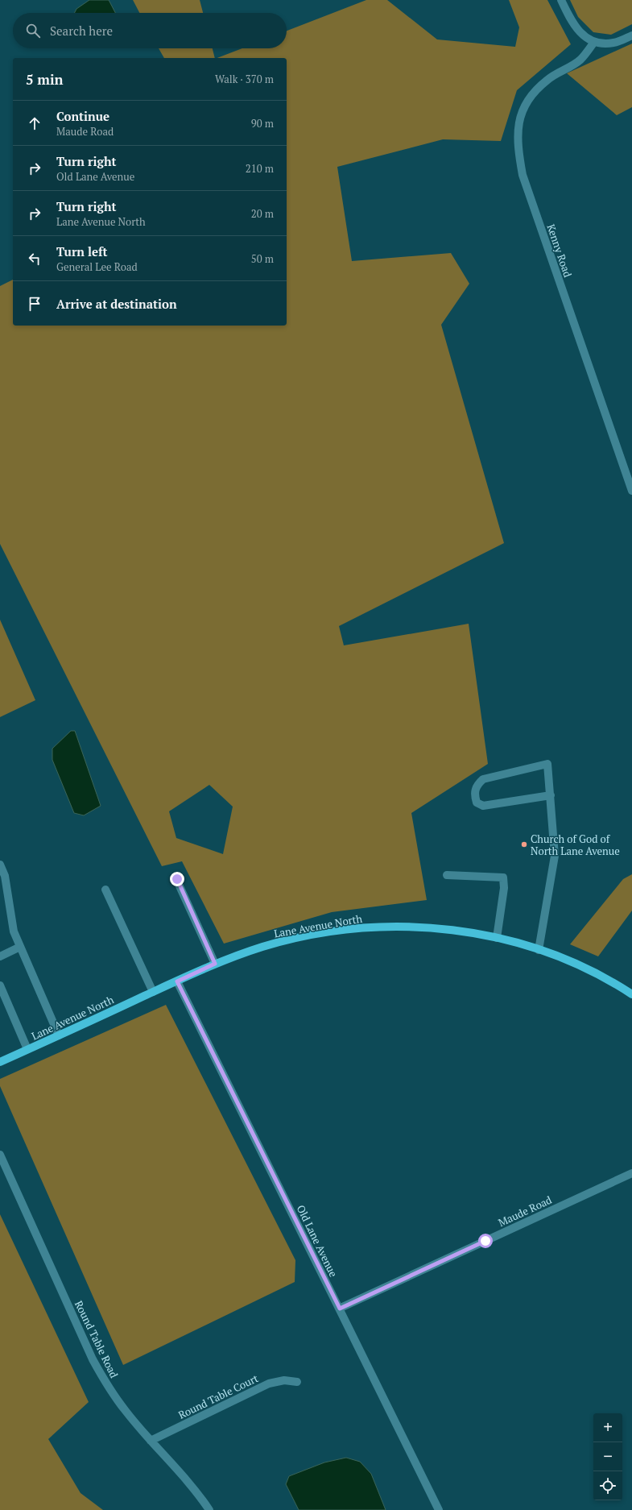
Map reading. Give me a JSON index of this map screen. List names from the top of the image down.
{
  "streets": {
    "main road": ["Lane Avenue North"],
    "street": [
      "Kenny Road",
      "Maude Road",
      "Old Lane Avenue",
      "Round Table Road",
      "Round Table Court"
    ]
  },
  "crossings": [
    ["Lane Avenue North", "Old Lane Avenue"],
    ["Maude Road", "Old Lane Avenue"],
    ["Round Table Road", "Round Table Court"]
  ],
  "places": ["Church of God of North Lane Avenue"],
  "page": {
    "search": "Search here",
    "heading": ["5 min", "Walk · 370 m"],
    "list": [
      ["Continue", "Maude Road", "90 m"],
      ["Turn right", "Old Lane Avenue", "210 m"],
      ["Turn right", "Lane Avenue North", "20 m"],
      ["Turn left", "General Lee Road", "50 m"],
      "Arrive at destination"
    ],
    "map_buttons": ["+", "−"]
  }
}
